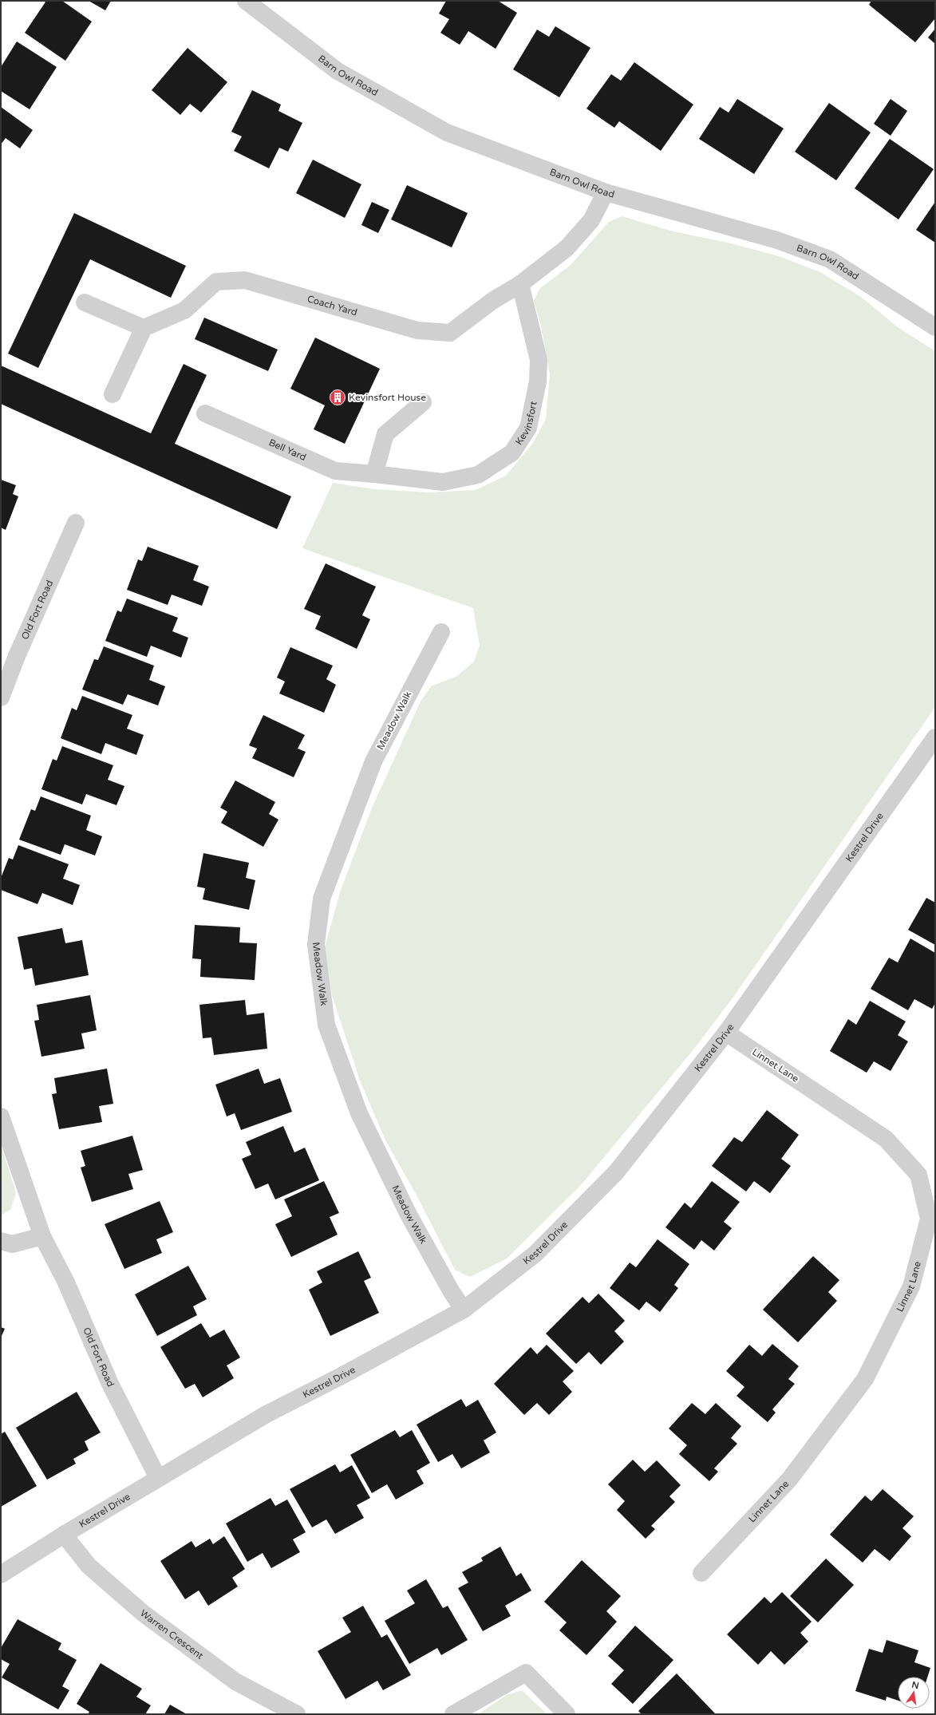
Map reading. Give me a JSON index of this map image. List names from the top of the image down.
{
  "streets": {
    "street": [
      "Barn Owl Road",
      "Coach Yard",
      "Kevinsfort",
      "Bell Yard",
      "Old Fort Road",
      "Meadow Walk",
      "Kestrel Drive",
      "Linnet Lane",
      "Warren Crescent"
    ]
  },
  "crossings": [
    ["Coach Yard", "Kevinsfort"],
    ["Kevinsfort", "Bell Yard"],
    ["Old Fort Road", "Kestrel Drive"],
    ["Meadow Walk", "Kestrel Drive"],
    ["Kestrel Drive", "Linnet Lane"],
    ["Kestrel Drive", "Warren Crescent"]
  ],
  "places": {
    "building": ["Kevinsfort House"]
  },
  "north": "top"
}
